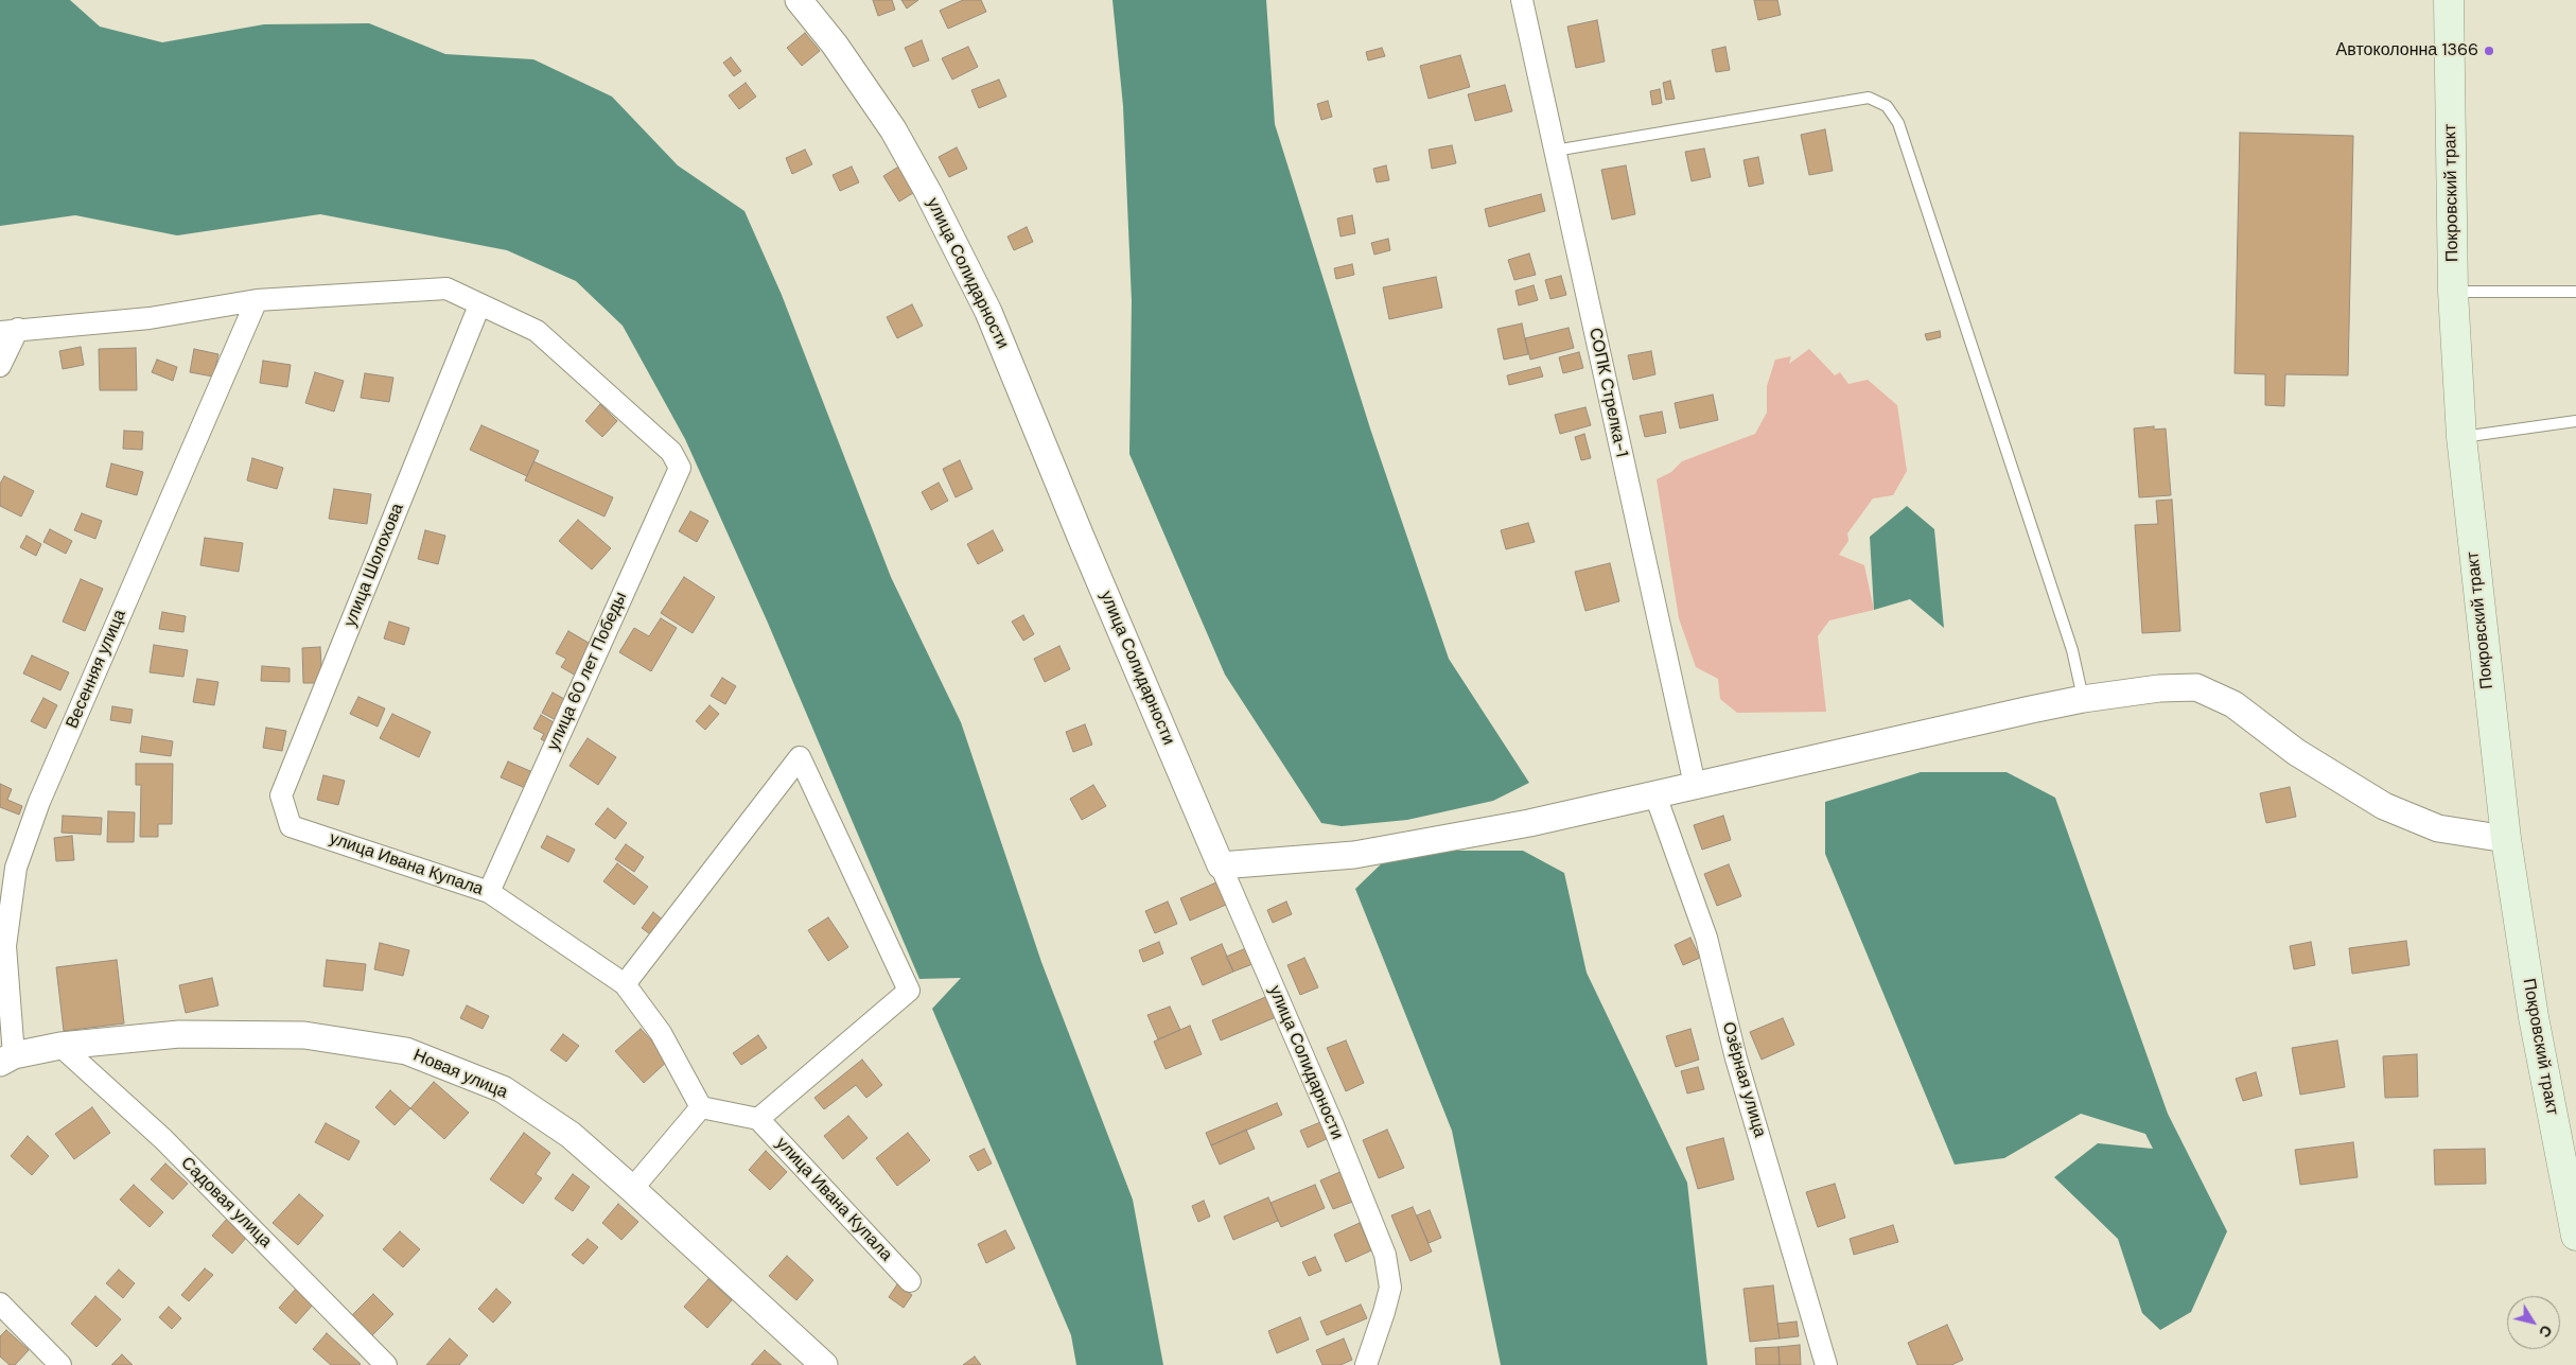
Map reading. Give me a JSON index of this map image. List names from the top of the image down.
{
  "streets": {
    "main road": ["Покровский тракт"],
    "street": [
      "улица Солидарности",
      "СОПК Стрелка-1",
      "улица Шолохова",
      "Весенняя улица",
      "улица 60 лет Победы",
      "улица Ивана Купала",
      "Новая улица",
      "Озёрная улица",
      "Садовая улица"
    ]
  },
  "crossings": [
    ["улица Шолохова", "улица 60 лет Победы"],
    ["улица Шолохова", "улица Ивана Купала"],
    ["Весенняя улица", "Новая улица"],
    ["улица 60 лет Победы", "улица Ивана Купала"],
    ["Новая улица", "Садовая улица"]
  ],
  "places": ["Автоколонна 1366"],
  "north": "bottom right"
}
